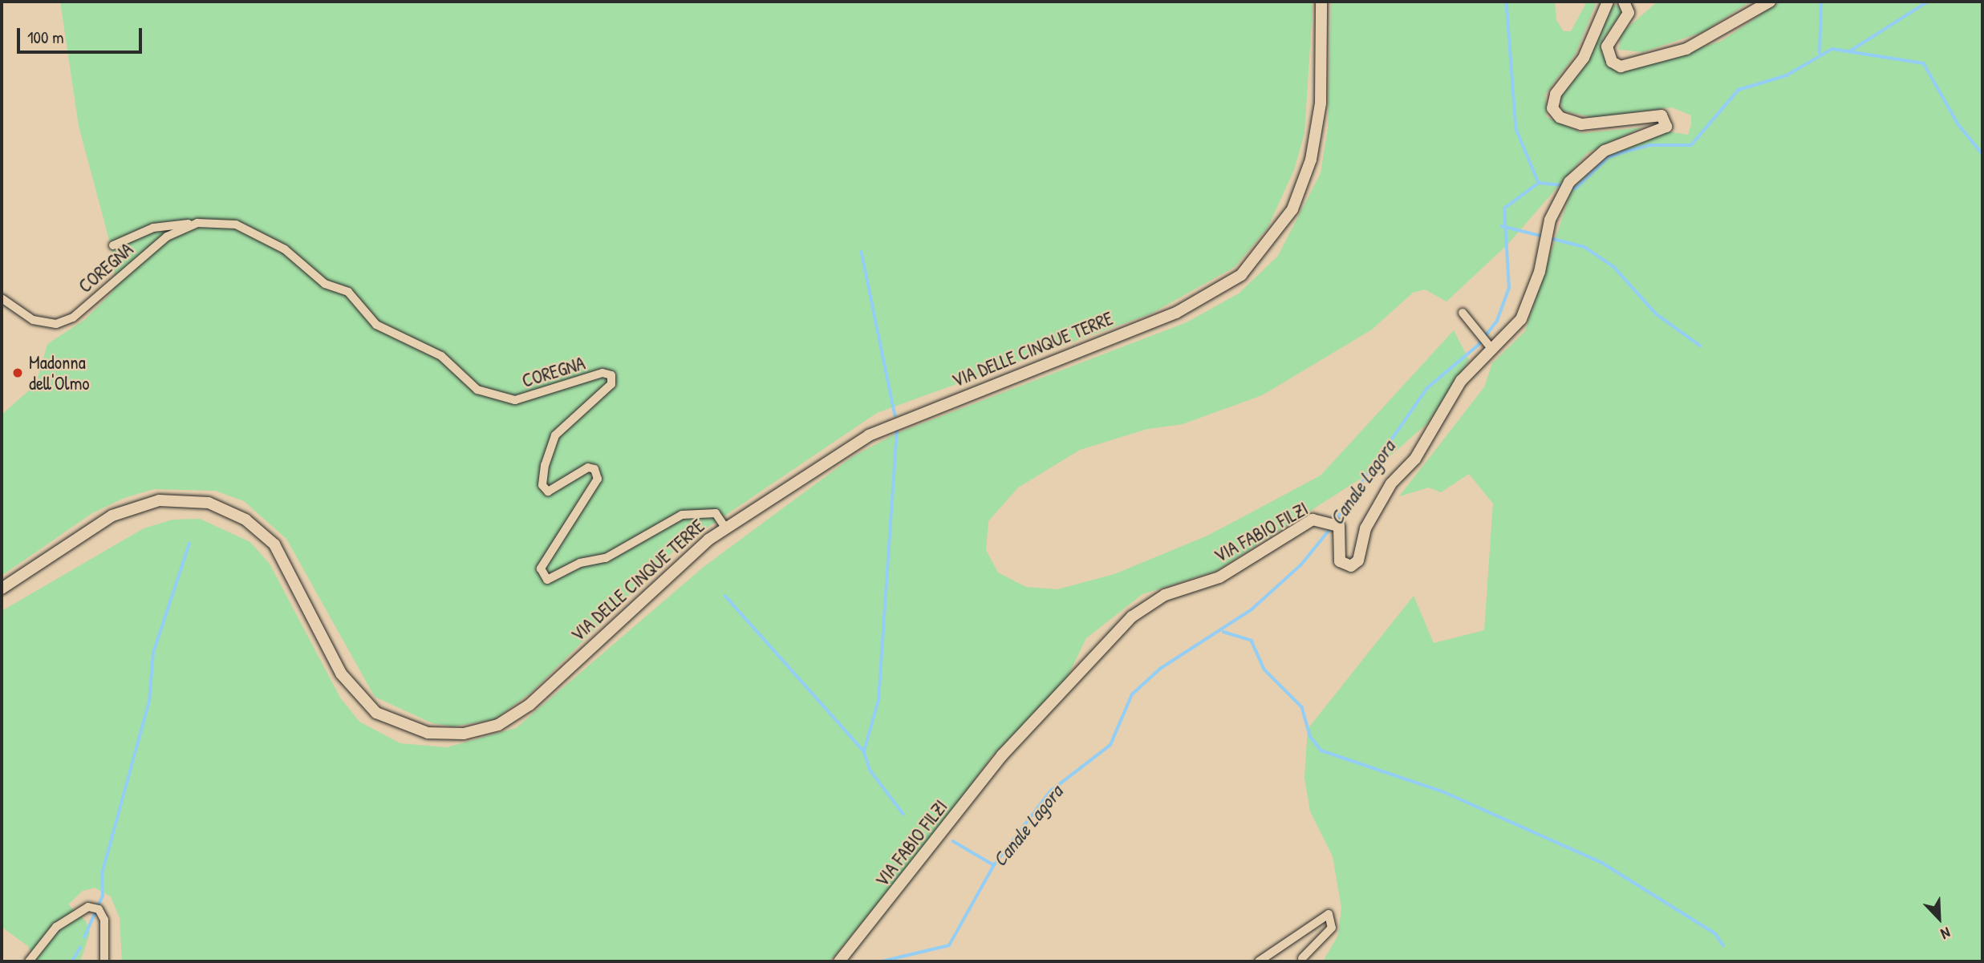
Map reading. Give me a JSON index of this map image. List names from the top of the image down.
{
  "streets": {
    "main road": ["VIA DELLE CINQUE TERRE", "VIA FABIO FILZI"],
    "street": ["COREGNA"]
  },
  "crossings": [
    ["COREGNA", "VIA DELLE CINQUE TERRE"]
  ],
  "water": ["Canale Lagora"],
  "places": ["Madonna dell'Olmo"],
  "scale_bar": "100 m",
  "north": "bottom right"
}
